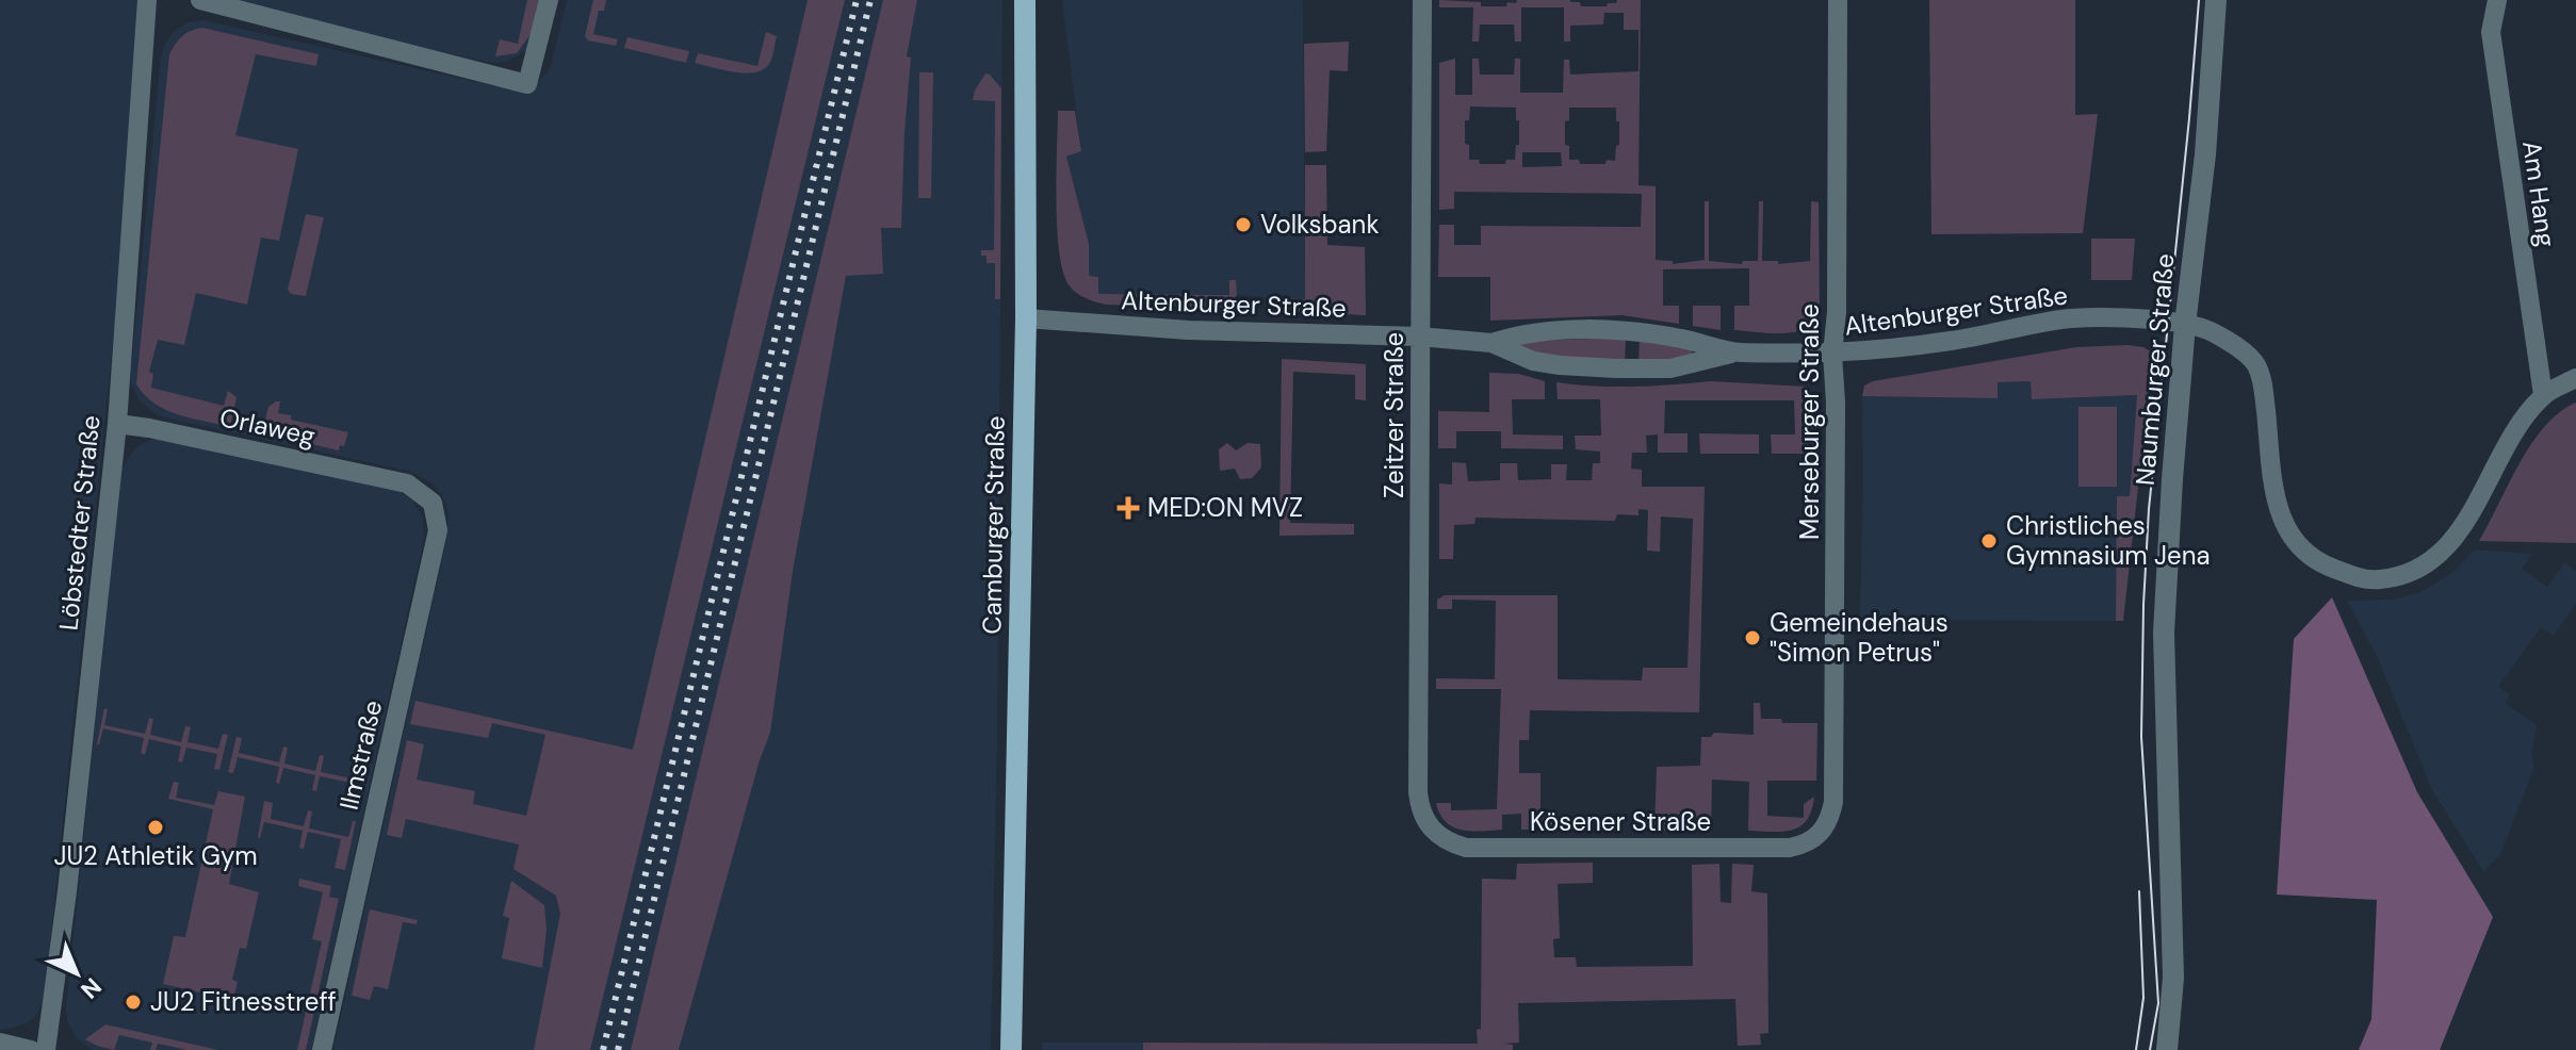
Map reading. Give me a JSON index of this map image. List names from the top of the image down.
{
  "streets": {
    "main road": ["Camburger Straße"],
    "street": [
      "Am Hang",
      "Altenburger Straße",
      "Naumburger Straße",
      "Zeitzer Straße",
      "Merseburger Straße",
      "Orlaweg",
      "Löbstedter Straße",
      "Ilmstraße",
      "Kösener Straße"
    ]
  },
  "crossings": [
    ["Am Hang", "Altenburger Straße"],
    ["Altenburger Straße", "Naumburger Straße"],
    ["Altenburger Straße", "Zeitzer Straße"],
    ["Altenburger Straße", "Merseburger Straße"],
    ["Altenburger Straße", "Camburger Straße"],
    ["Zeitzer Straße", "Kösener Straße"],
    ["Merseburger Straße", "Kösener Straße"],
    ["Orlaweg", "Löbstedter Straße"],
    ["Orlaweg", "Ilmstraße"]
  ],
  "places": {
    "other": [
      "Volksbank",
      "Christliches Gymnasium Jena",
      "Gemeindehaus \"Simon Petrus\"",
      "JU2 Athletik Gym",
      "JU2 Fitnesstreff"
    ],
    "health": ["MED:ON MVZ"]
  },
  "north": "bottom right"
}
